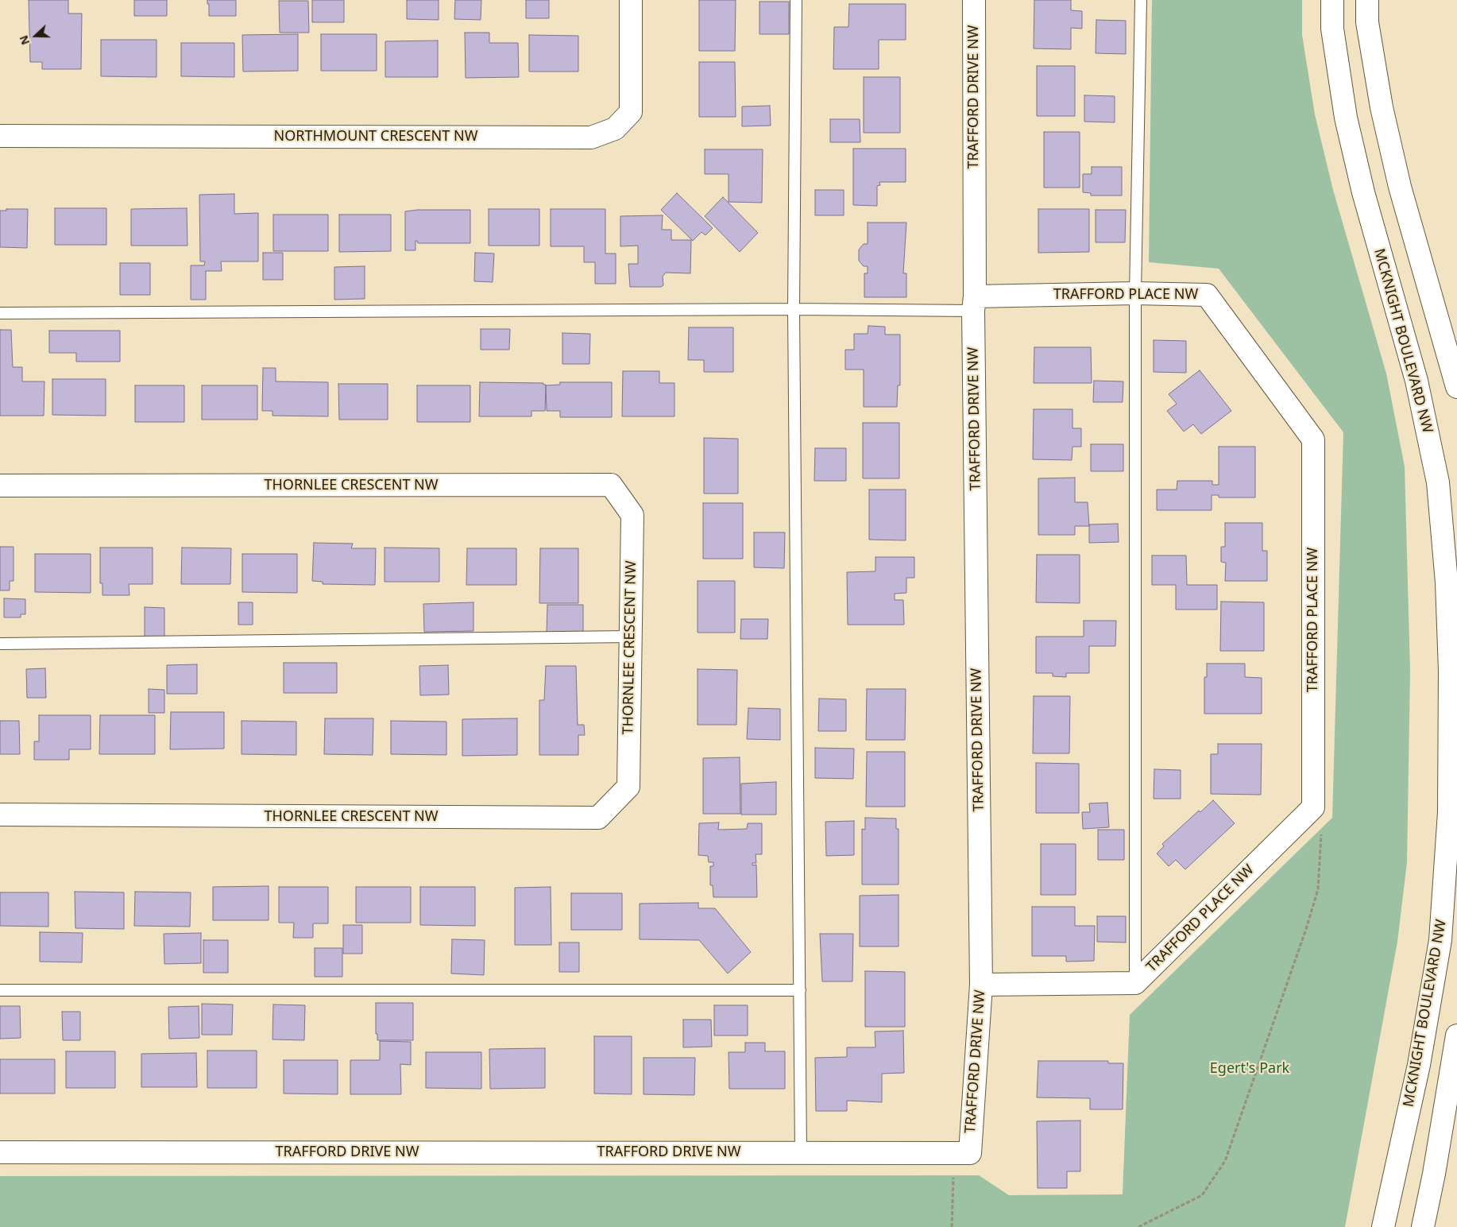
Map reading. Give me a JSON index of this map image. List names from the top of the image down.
{
  "streets": {
    "street": [
      "TRAFFORD DRIVE NW",
      "NORTHMOUNT CRESCENT NW",
      "TRAFFORD PLACE NW",
      "MCKNIGHT BOULEVARD NW",
      "THORNLEE CRESCENT NW"
    ]
  },
  "crossings": [
    ["TRAFFORD DRIVE NW", "TRAFFORD PLACE NW"]
  ],
  "parks": ["Egert's Park"],
  "north": "left"
}
